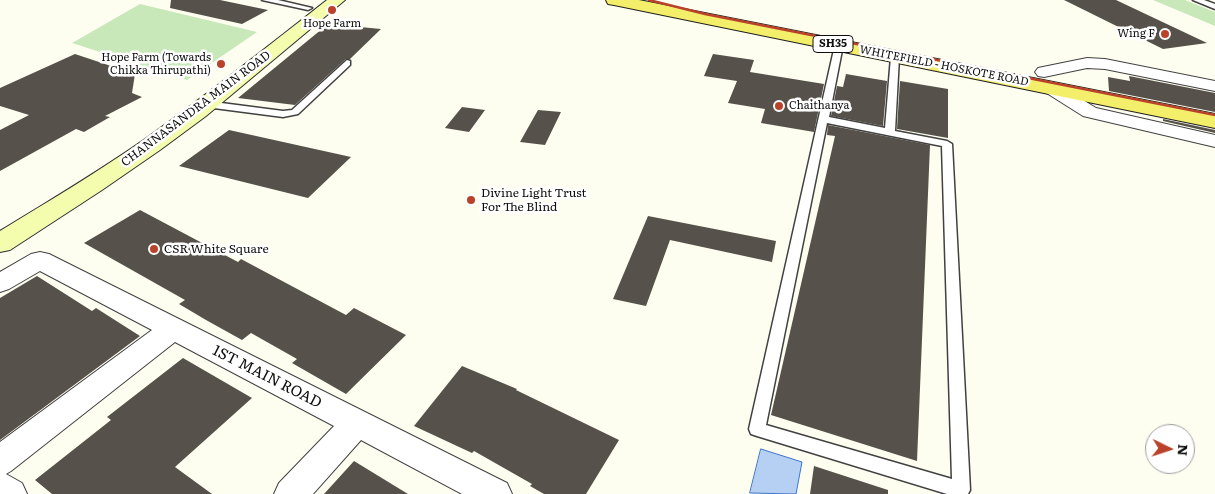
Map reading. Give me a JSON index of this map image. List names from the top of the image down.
{
  "streets": {
    "main road": ["SH35", "WHITEFIELD - HOSKOTE ROAD", "CHANNASANDRA MAIN ROAD"],
    "street": ["1ST MAIN ROAD"]
  },
  "places": [
    "Hope Farm",
    "Wing F",
    "Hope Farm (Towards Chikka Thirupathi)",
    "Chaithanya",
    "Divine Light Trust For The Blind",
    "CSR White Square"
  ],
  "north": "right"
}
